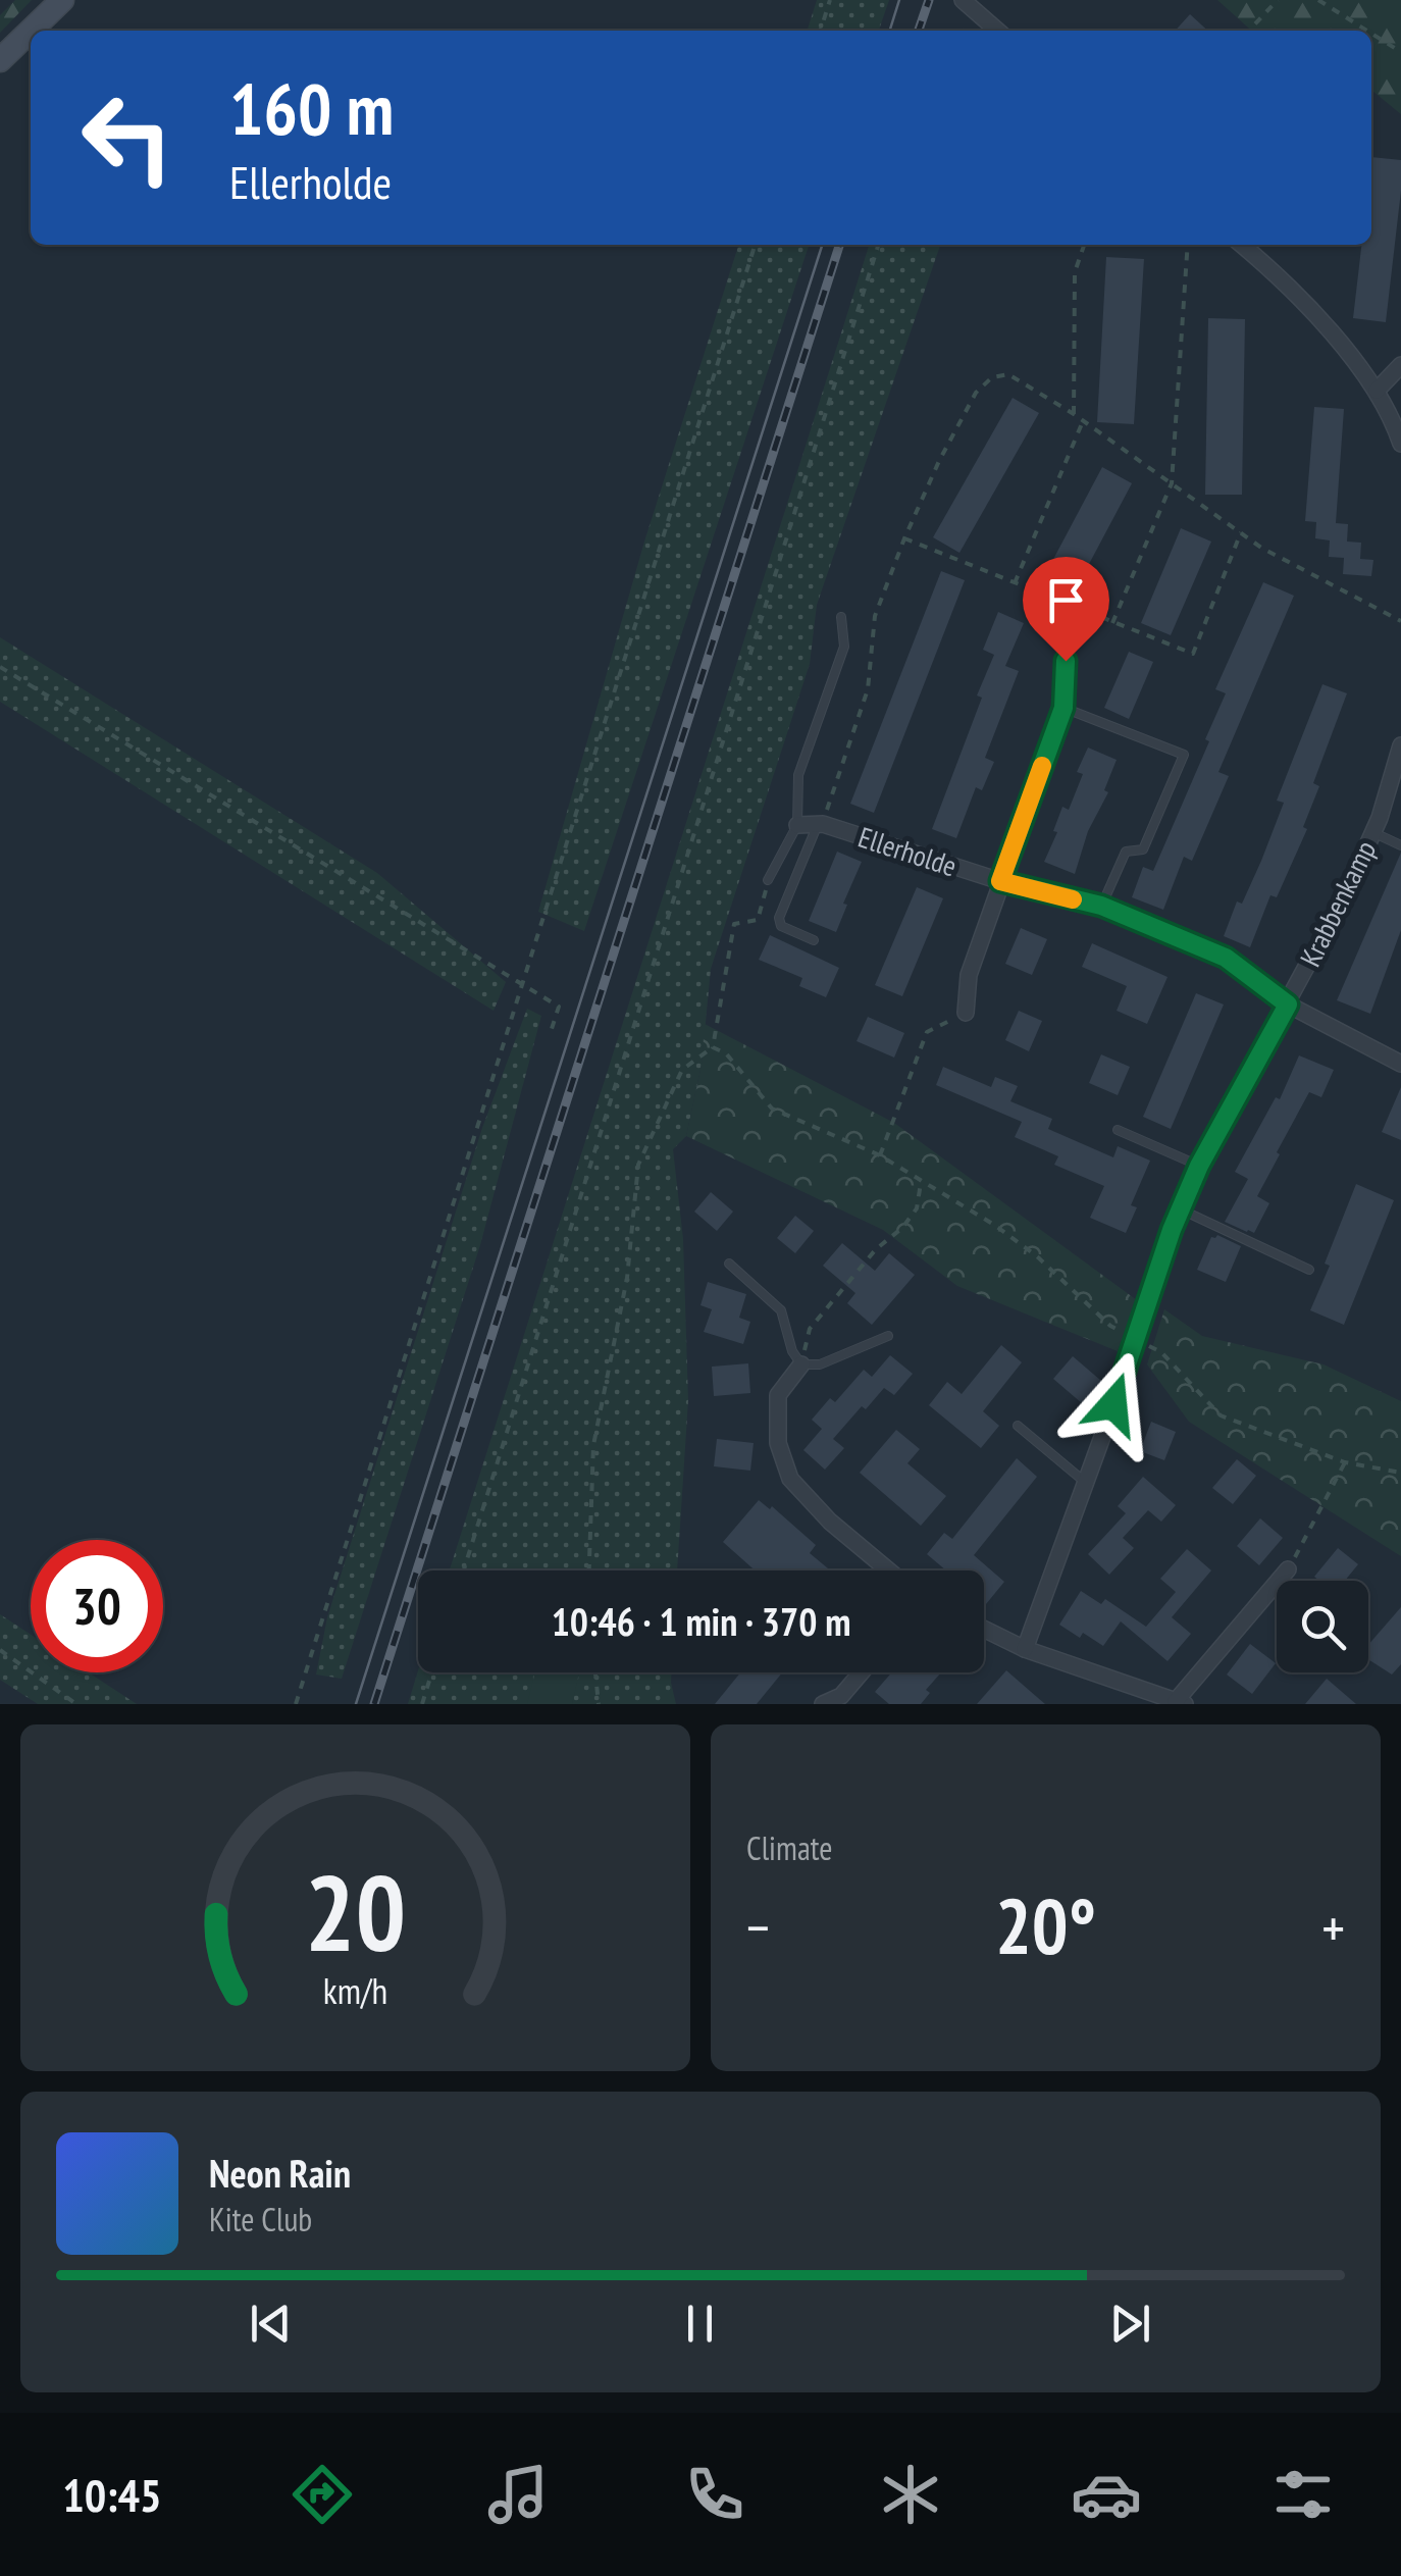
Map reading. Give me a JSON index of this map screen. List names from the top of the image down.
{
  "streets": {
    "street": ["Ellerholde", "Krabbenkamp"]
  },
  "crossings": [
    ["Ellerholde", "Krabbenkamp"]
  ],
  "page": {
    "turn": ["160 m", "Ellerholde"],
    "limit": "30",
    "trip": "10:46 · 1 min · 370 m",
    "tile": "Climate",
    "heat": ["−", "20°", "+"],
    "song": ["Neon Rain", "Kite Club"],
    "tabs": "10:45",
    "gauge": ["20", "km/h"]
  }
}
